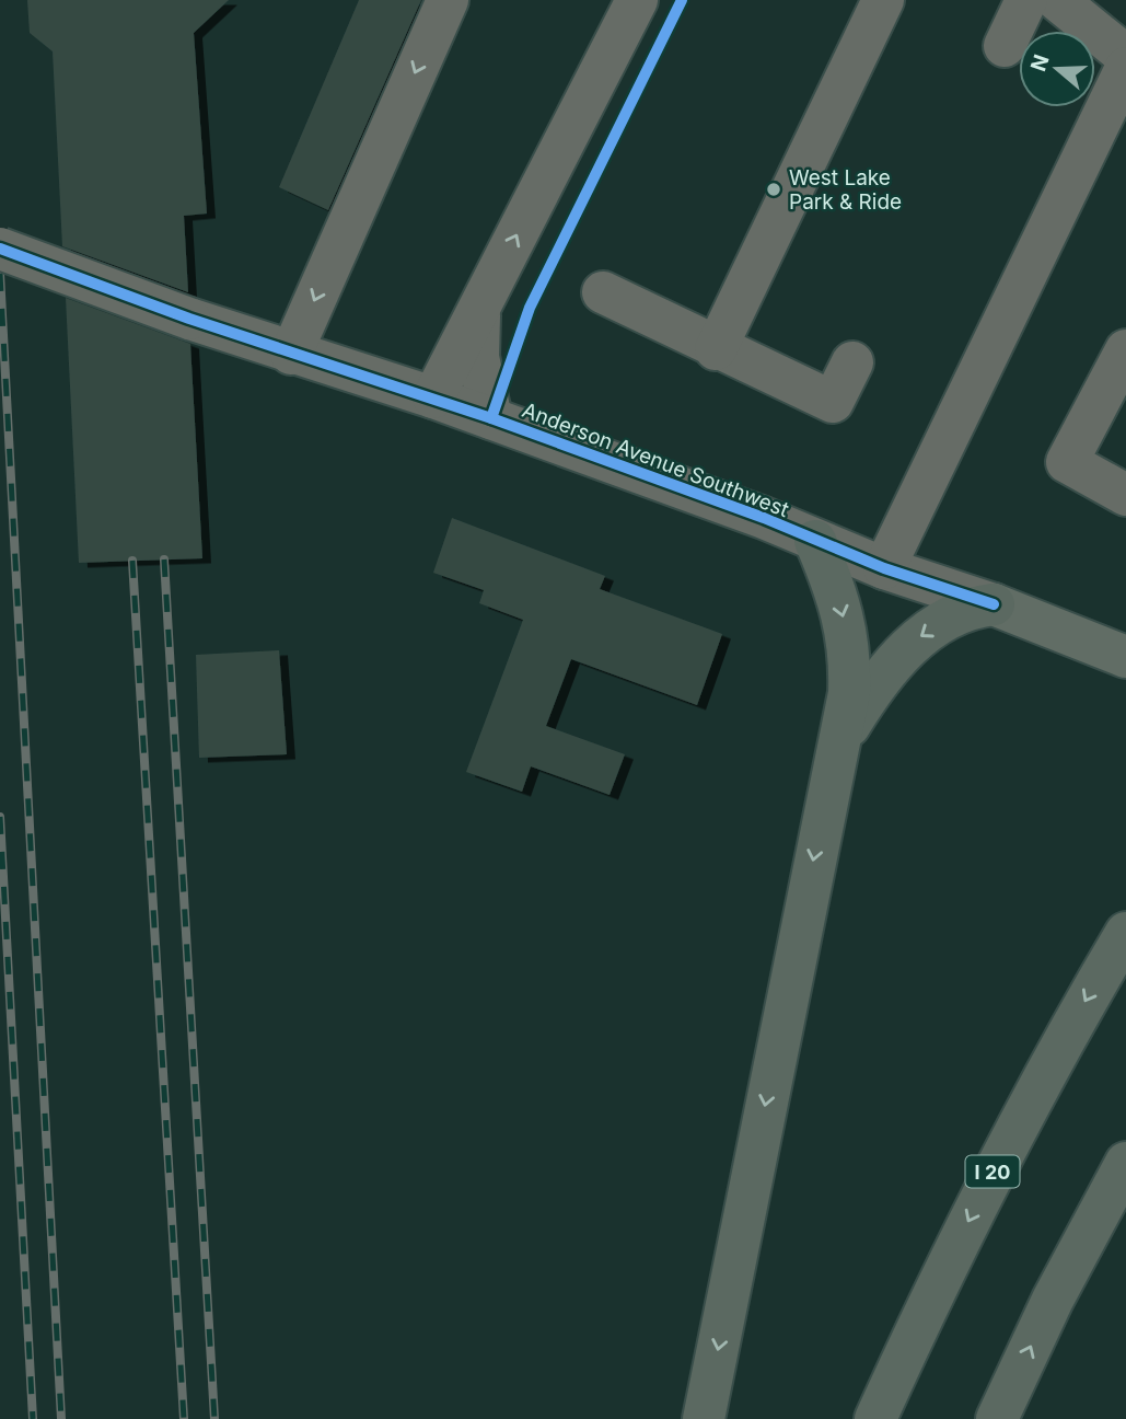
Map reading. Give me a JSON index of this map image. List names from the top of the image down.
{
  "streets": {
    "highway": ["I 20"],
    "main road": ["Anderson Avenue Southwest"]
  },
  "places": ["West Lake Park & Ride"],
  "north": "left"
}
